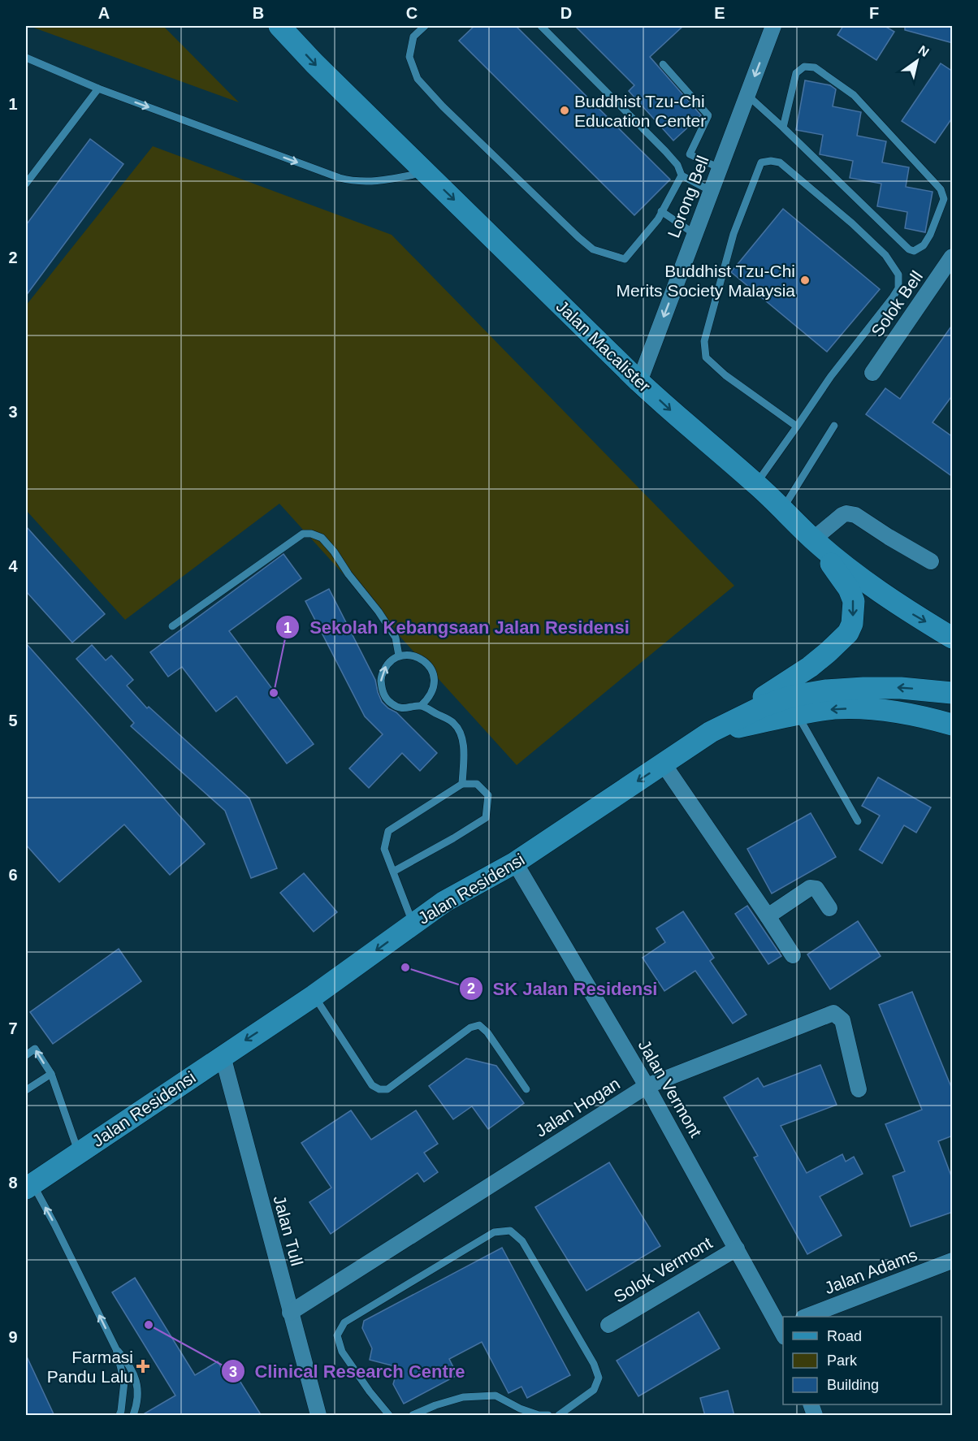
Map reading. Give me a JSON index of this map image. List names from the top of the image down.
{
  "streets": {
    "main road": ["Jalan Macalister", "Jalan Residensi"],
    "street": [
      "Lorong Bell",
      "Solok Bell",
      "Jalan Vermont",
      "Jalan Hogan",
      "Jalan Tull",
      "Solok Vermont",
      "Jalan Adams"
    ]
  },
  "crossings": [
    ["Lorong Bell", "Jalan Macalister"],
    ["Jalan Residensi", "Jalan Vermont"],
    ["Jalan Residensi", "Jalan Tull"],
    ["Jalan Vermont", "Jalan Hogan"],
    ["Jalan Vermont", "Solok Vermont"],
    ["Jalan Hogan", "Jalan Tull"]
  ],
  "one_way": ["Lorong Bell", "Jalan Macalister", "Jalan Residensi"],
  "places": {
    "other": [
      "Buddhist Tzu-Chi Education Center",
      "Buddhist Tzu-Chi Merits Society Malaysia",
      "Sekolah Kebangsaan Jalan Residensi",
      "SK Jalan Residensi",
      "Clinical Research Centre"
    ],
    "health": ["Farmasi Pandu Lalu"]
  },
  "legend": ["Road", "Park", "Building"],
  "north": "top right",
  "grid": {
    "columns": [
      "A",
      "B",
      "C",
      "D",
      "E",
      "F"
    ],
    "rows": [
      "1",
      "2",
      "3",
      "4",
      "5",
      "6",
      "7",
      "8",
      "9"
    ]
  }
}
